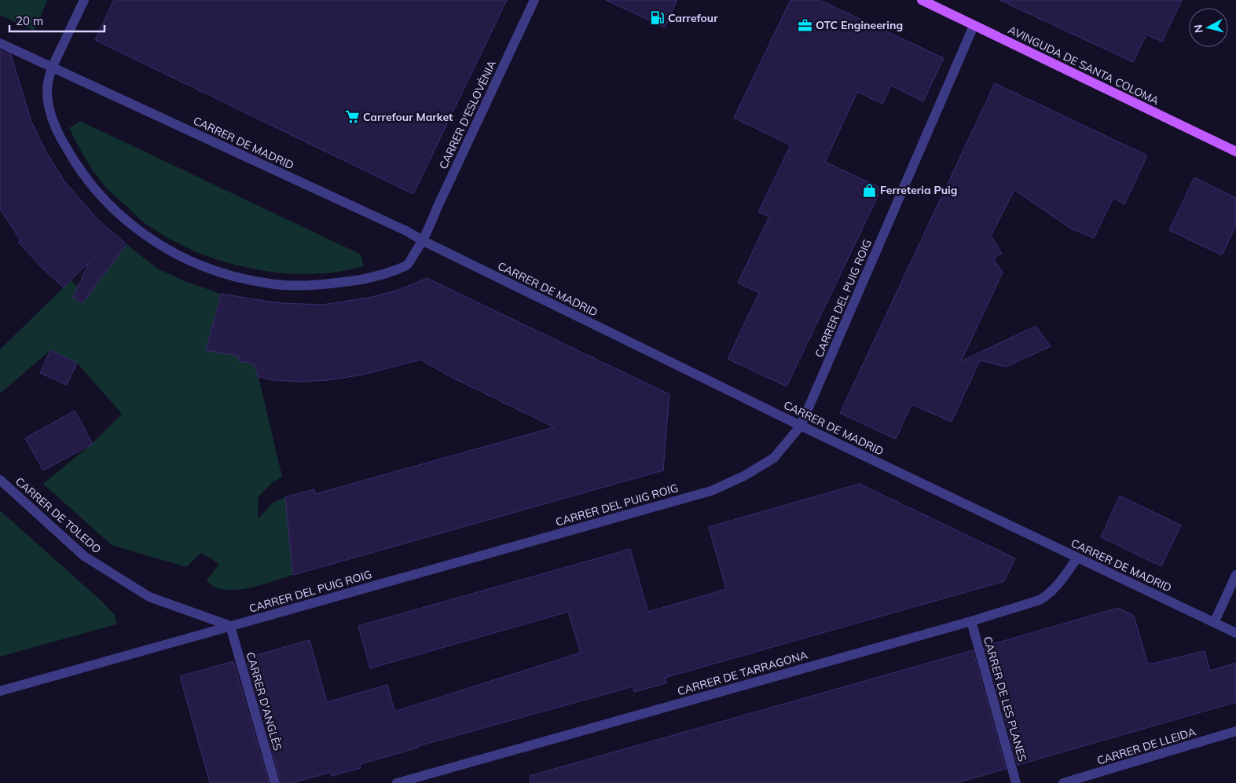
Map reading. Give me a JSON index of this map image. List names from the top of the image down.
{
  "streets": {
    "main road": ["AVINGUDA DE SANTA COLOMA"],
    "street": [
      "CARRER D'ESLOVÈNIA",
      "CARRER DE MADRID",
      "CARRER DEL PUIG ROIG",
      "CARRER DE TOLEDO",
      "CARRER DE TARRAGONA",
      "CARRER DE LES PLANES",
      "CARRER D'ANGLÈS",
      "CARRER DE LLEIDA"
    ]
  },
  "crossings": [
    ["AVINGUDA DE SANTA COLOMA", "CARRER DEL PUIG ROIG"],
    ["CARRER D'ESLOVÈNIA", "CARRER DE MADRID"],
    ["CARRER DE MADRID", "CARRER DEL PUIG ROIG"],
    ["CARRER DE MADRID", "CARRER DE TARRAGONA"],
    ["CARRER DEL PUIG ROIG", "CARRER DE TOLEDO"],
    ["CARRER DEL PUIG ROIG", "CARRER D'ANGLÈS"],
    ["CARRER DE TOLEDO", "CARRER D'ANGLÈS"],
    ["CARRER DE TARRAGONA", "CARRER DE LES PLANES"]
  ],
  "places": {
    "fuel station": ["Carrefour"],
    "office": ["OTC Engineering"],
    "supermarket": ["Carrefour Market"],
    "shop": ["Ferreteria Puig"]
  },
  "scale_bar": "20 m",
  "north": "left"
}
